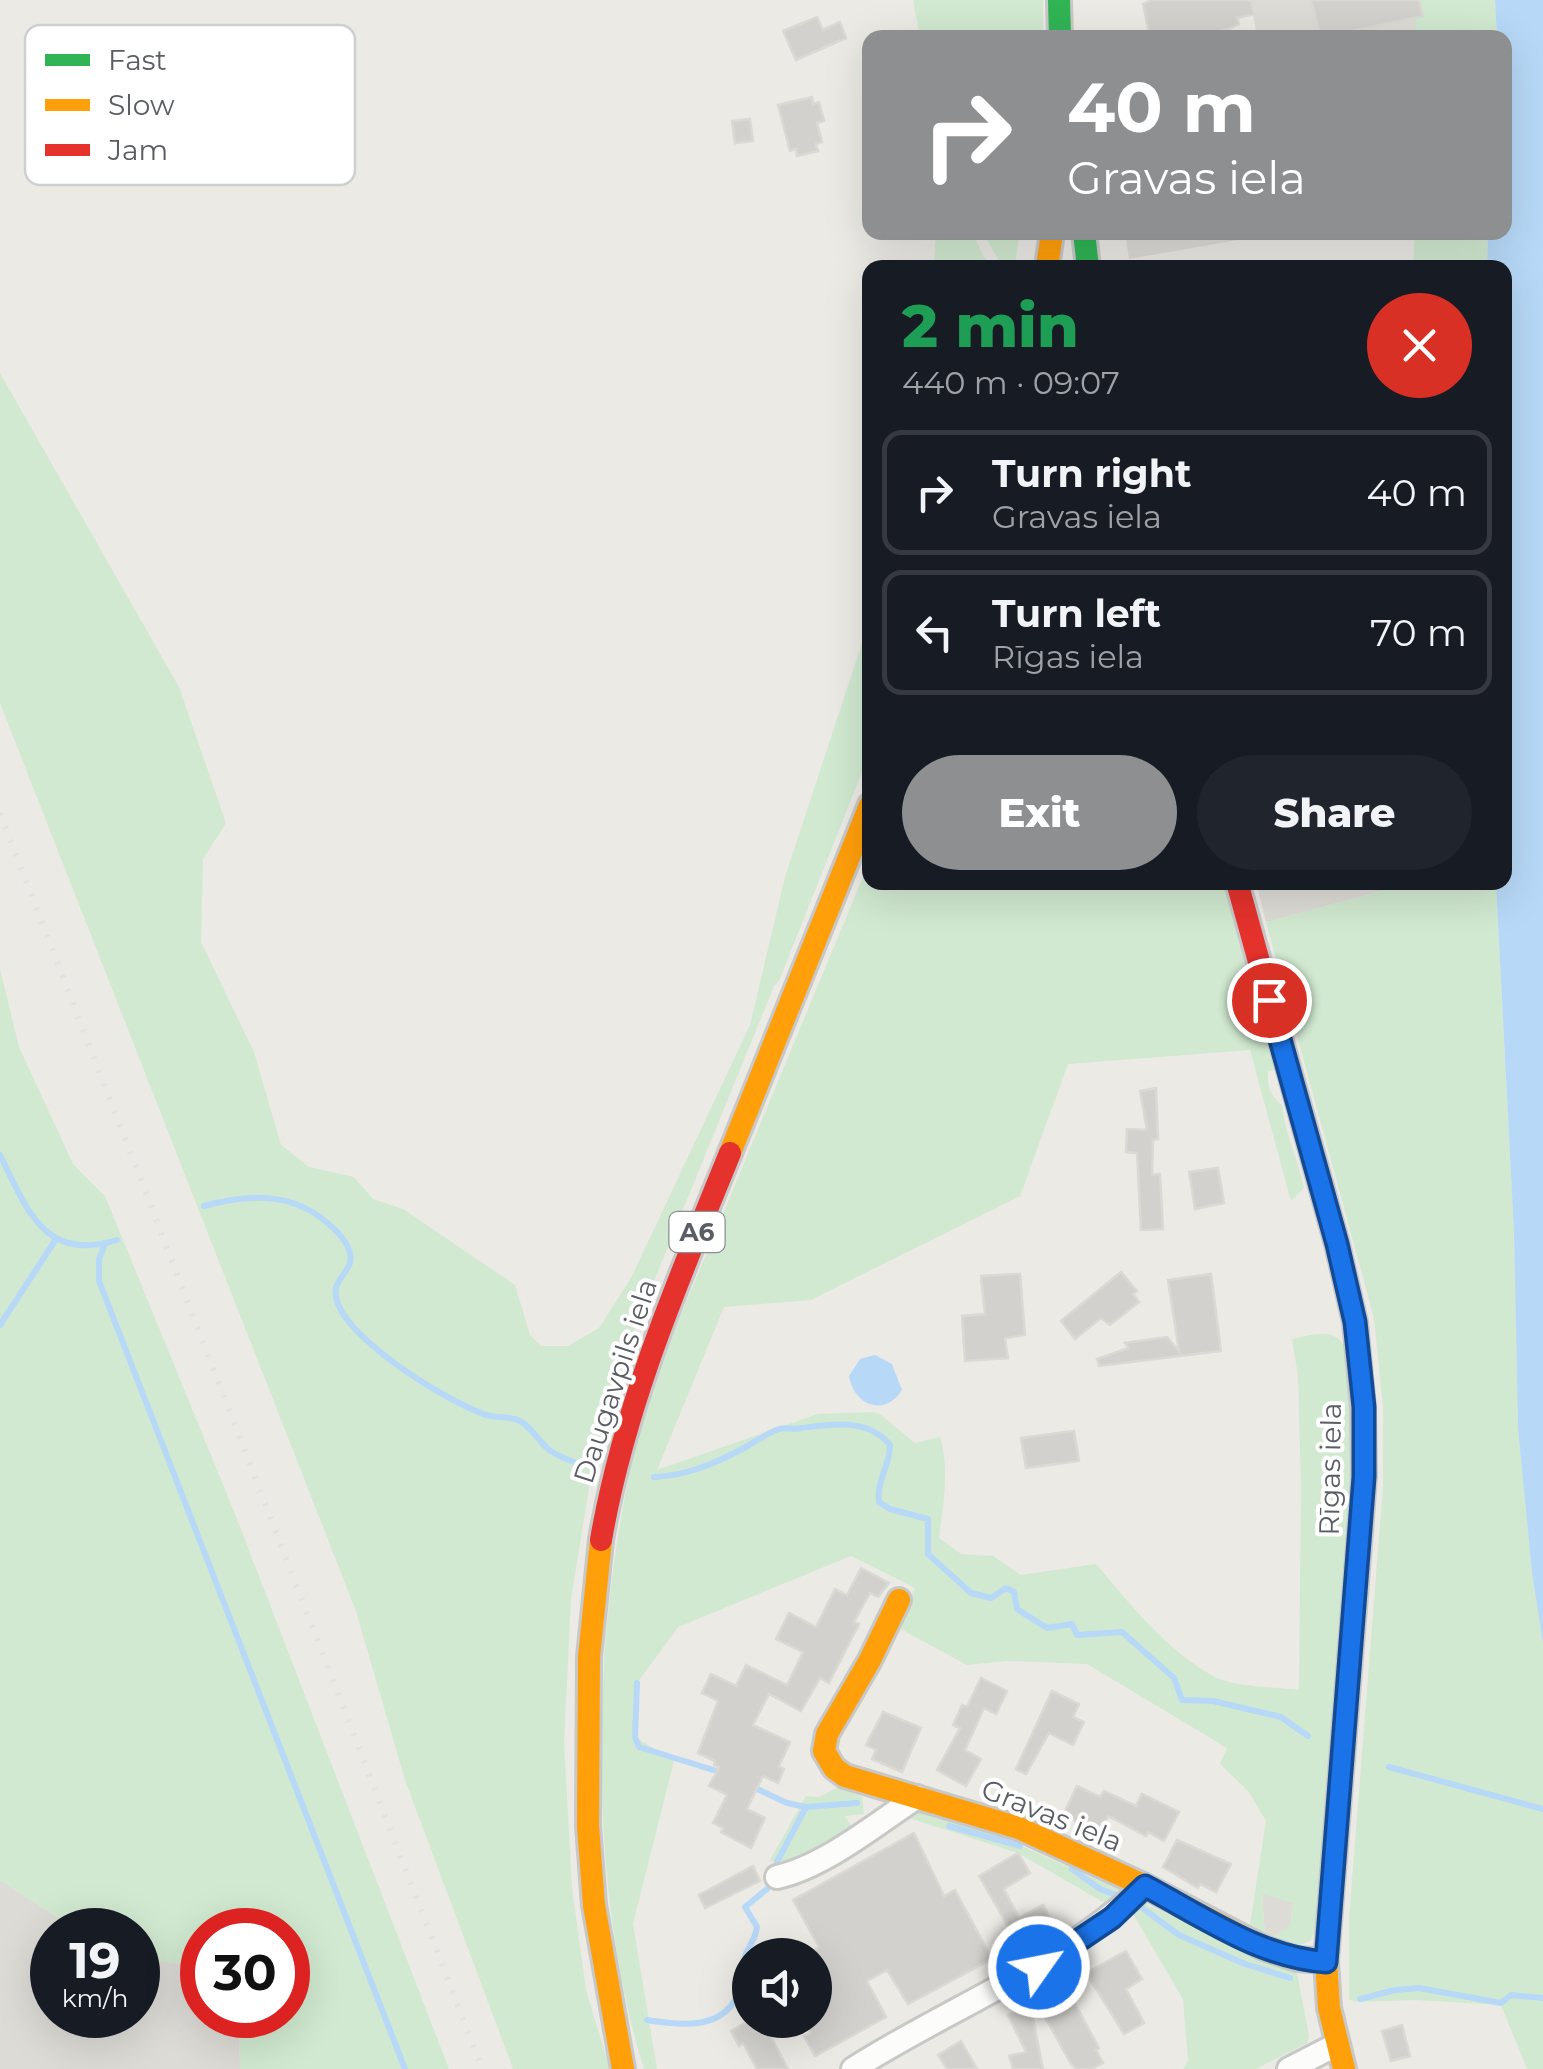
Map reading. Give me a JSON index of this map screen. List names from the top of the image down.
{
  "streets": {
    "main road": [
      "A6",
      "Daugavpils iela",
      "Rīgas iela",
      "Gravas iela"
    ]
  },
  "crossings": [
    ["Rīgas iela", "Gravas iela"]
  ],
  "legend": ["Fast", "Slow", "Jam"],
  "page": {
    "turn": ["40 m", "Gravas iela"],
    "heading": ["2 min", "440 m · 09:07"],
    "list": [
      {
        "name": "Turn right",
        "note": "Gravas iela",
        "value": "40 m"
      },
      {
        "name": "Turn left",
        "note": "Rīgas iela",
        "value": "70 m"
      }
    ],
    "buttons": ["Exit", "Share"],
    "speed": "19 km/h",
    "limit": "30"
  }
}
